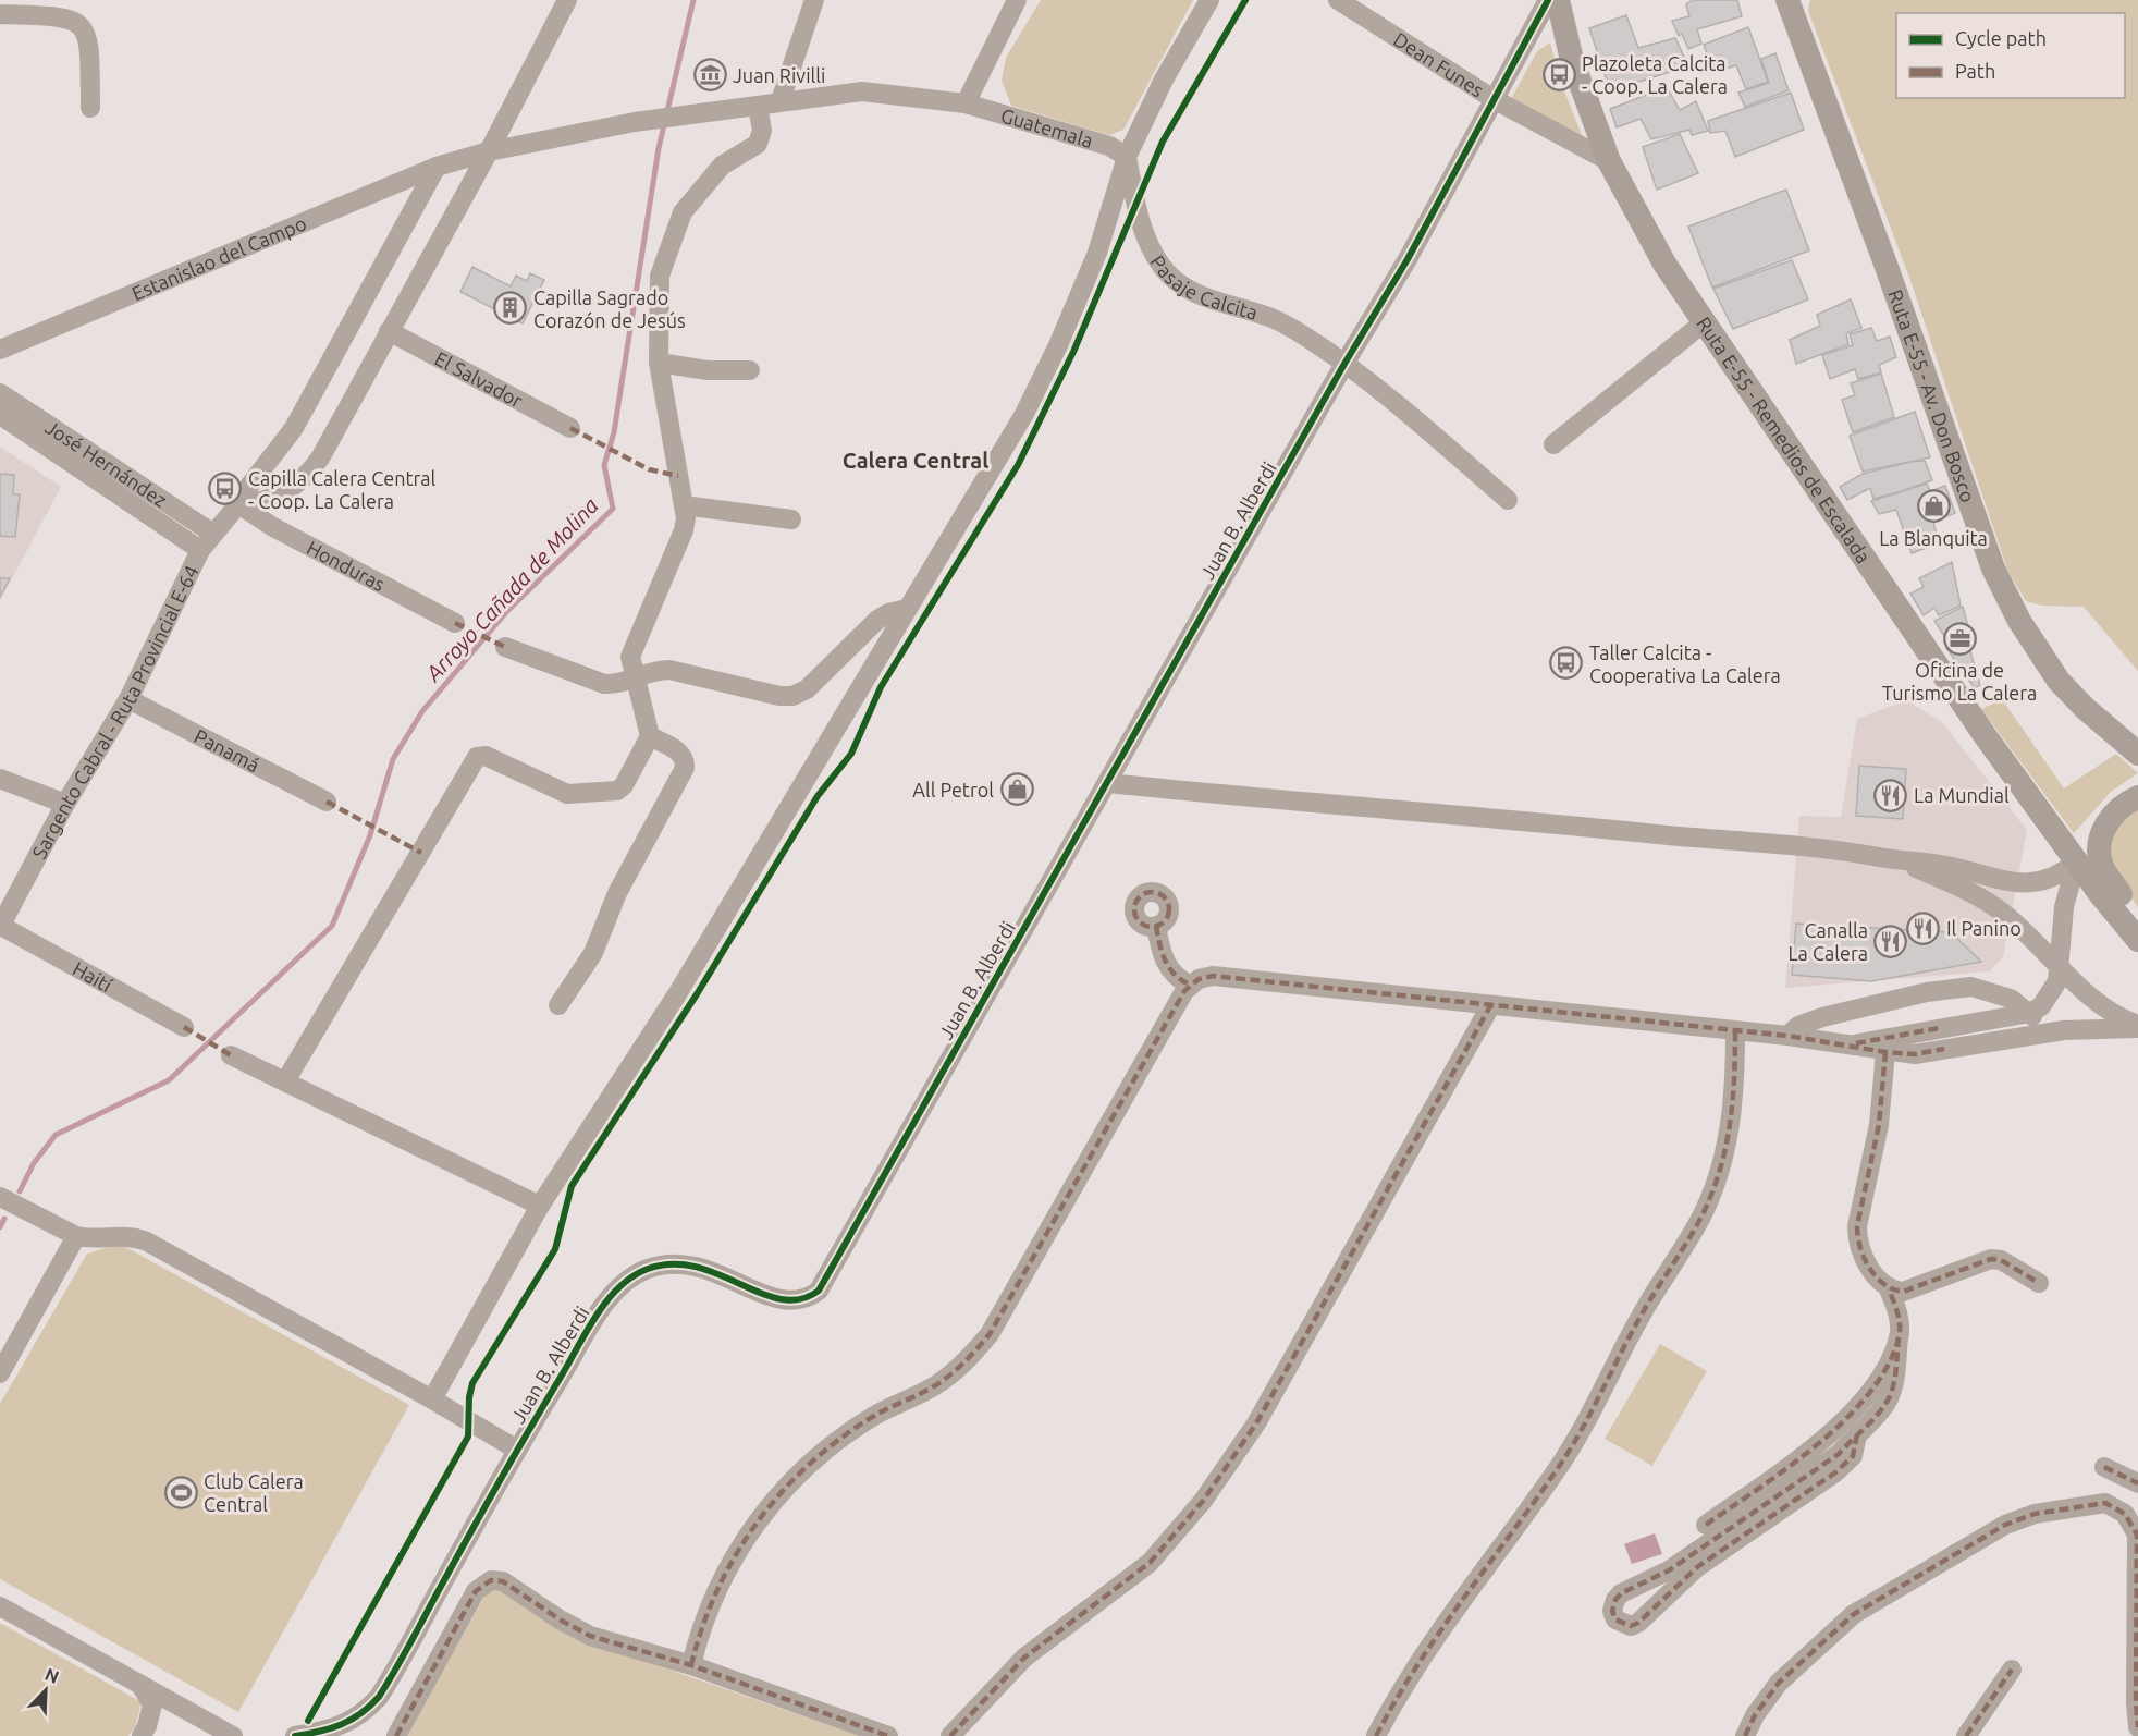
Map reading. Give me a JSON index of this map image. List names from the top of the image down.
{
  "streets": {
    "main road": ["Ruta E-55 - Av. Don Bosco", "Ruta E-55 - Remedios de Escalada"],
    "street": [
      "Dean Funes",
      "Guatemala",
      "Estanislao del Campo",
      "Pasaje Calcita",
      "El Salvador",
      "José Hernández",
      "Juan B. Alberdi",
      "Honduras",
      "Sargento Cabral - Ruta Provincial E-64",
      "Panamá",
      "Haití"
    ]
  },
  "crossings": [
    ["Dean Funes", "Ruta E-55 - Remedios de Escalada"],
    ["Dean Funes", "Juan B. Alberdi"],
    ["Guatemala", "Estanislao del Campo"],
    ["Guatemala", "Pasaje Calcita"],
    ["Estanislao del Campo", "Sargento Cabral - Ruta Provincial E-64"],
    ["Pasaje Calcita", "Juan B. Alberdi"],
    ["José Hernández", "Sargento Cabral - Ruta Provincial E-64"],
    ["Honduras", "Sargento Cabral - Ruta Provincial E-64"],
    ["Sargento Cabral - Ruta Provincial E-64", "Panamá"],
    ["Sargento Cabral - Ruta Provincial E-64", "Haití"]
  ],
  "districts": ["Calera Central"],
  "water": ["Arroyo Cañada de Molina"],
  "places": {
    "bus stop": ["Plazoleta Calcita - Coop. La Calera", "Capilla Calera Central - Coop. La Calera", "Taller Calcita - Cooperativa La Calera"],
    "museum": ["Juan Rivilli"],
    "building": ["Capilla Sagrado Corazón de Jesús"],
    "shop": ["La Blanquita", "All Petrol"],
    "office": ["Oficina de Turismo La Calera"],
    "restaurant": ["La Mundial", "Il Panino", "Canalla La Calera"],
    "sports": ["Club Calera Central"]
  },
  "legend": ["Cycle path", "Path"],
  "north": "top right"
}
